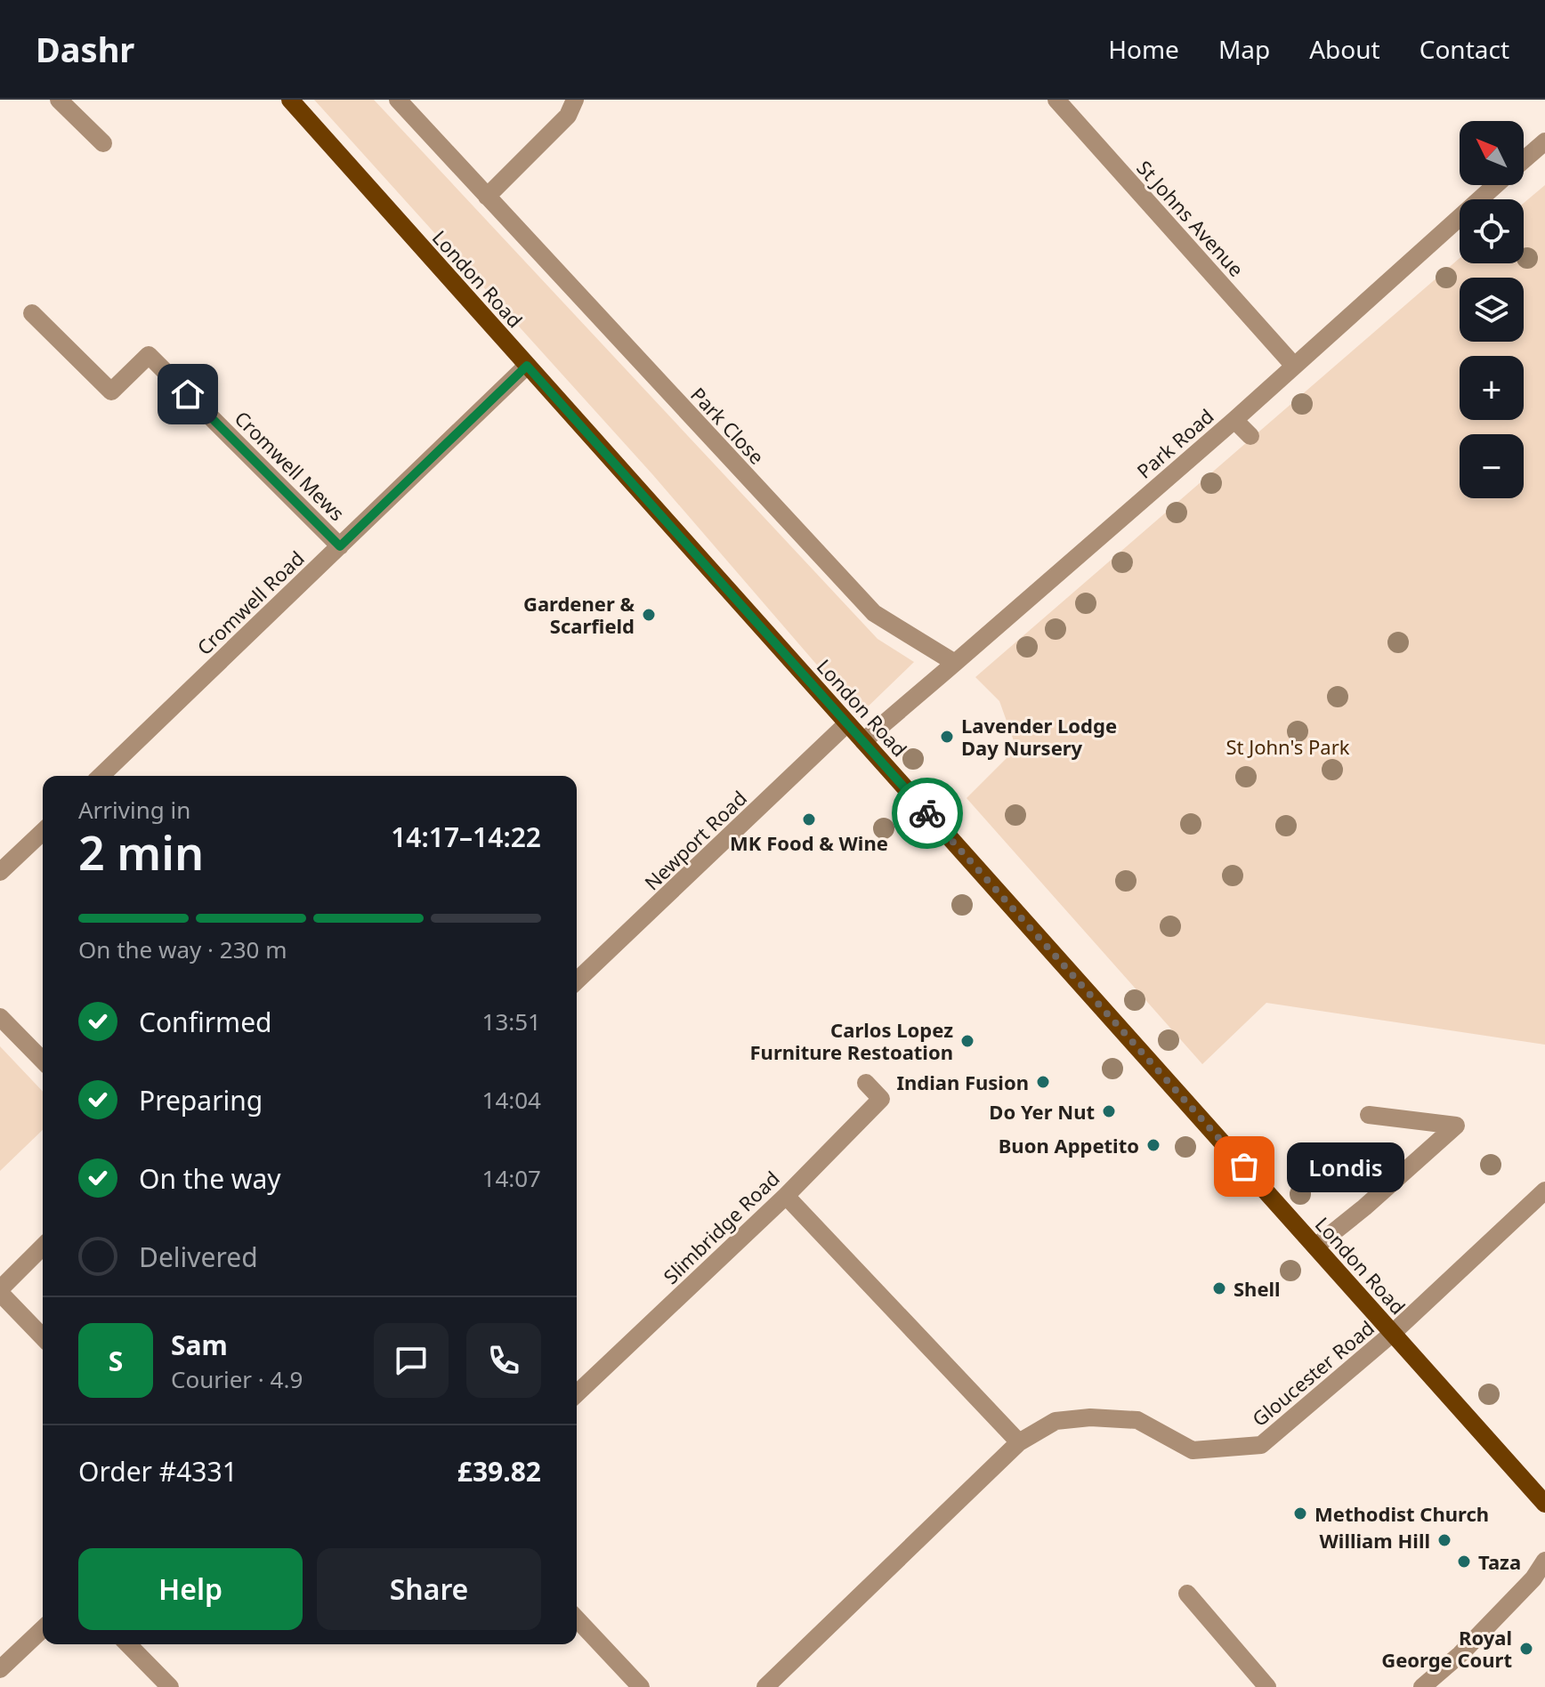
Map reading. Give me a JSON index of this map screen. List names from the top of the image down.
{
  "streets": {
    "main road": ["London Road"],
    "street": [
      "St Johns Avenue",
      "Park Close",
      "Park Road",
      "Cromwell Mews",
      "Cromwell Road",
      "Newport Road",
      "Slimbridge Road",
      "Gloucester Road"
    ]
  },
  "crossings": [
    ["St Johns Avenue", "Park Road"],
    ["London Road", "Park Road"],
    ["London Road", "Cromwell Road"],
    ["London Road", "Newport Road"],
    ["London Road", "Gloucester Road"],
    ["Park Close", "Park Road"],
    ["Cromwell Mews", "Cromwell Road"]
  ],
  "parks": ["St John's Park"],
  "places": [
    "Gardener & Scarfield",
    "Lavender Lodge Day Nursery",
    "MK Food & Wine",
    "Carlos Lopez Furniture Restoation",
    "Indian Fusion",
    "Do Yer Nut",
    "Buon Appetito",
    "Londis",
    "Shell",
    "Methodist Church",
    "William Hill",
    "Taza",
    "Royal George Court"
  ],
  "north": "top left",
  "page": {
    "header": "Dashr",
    "nav": [
      "Home",
      "Map",
      "About",
      "Contact"
    ],
    "map_buttons": ["+", "−"],
    "heading": ["2 min", "Arriving in", "14:17–14:22"],
    "panel": [
      "Sam",
      "Courier · 4.9",
      "Order #4331",
      "£39.82"
    ],
    "bar": "On the way · 230 m",
    "list": [
      ["Confirmed", "13:51"],
      ["Preparing", "14:04"],
      ["On the way", "14:07"],
      "Delivered"
    ],
    "bubble": "Londis",
    "round": "S",
    "buttons": ["Help", "Share"]
  }
}
